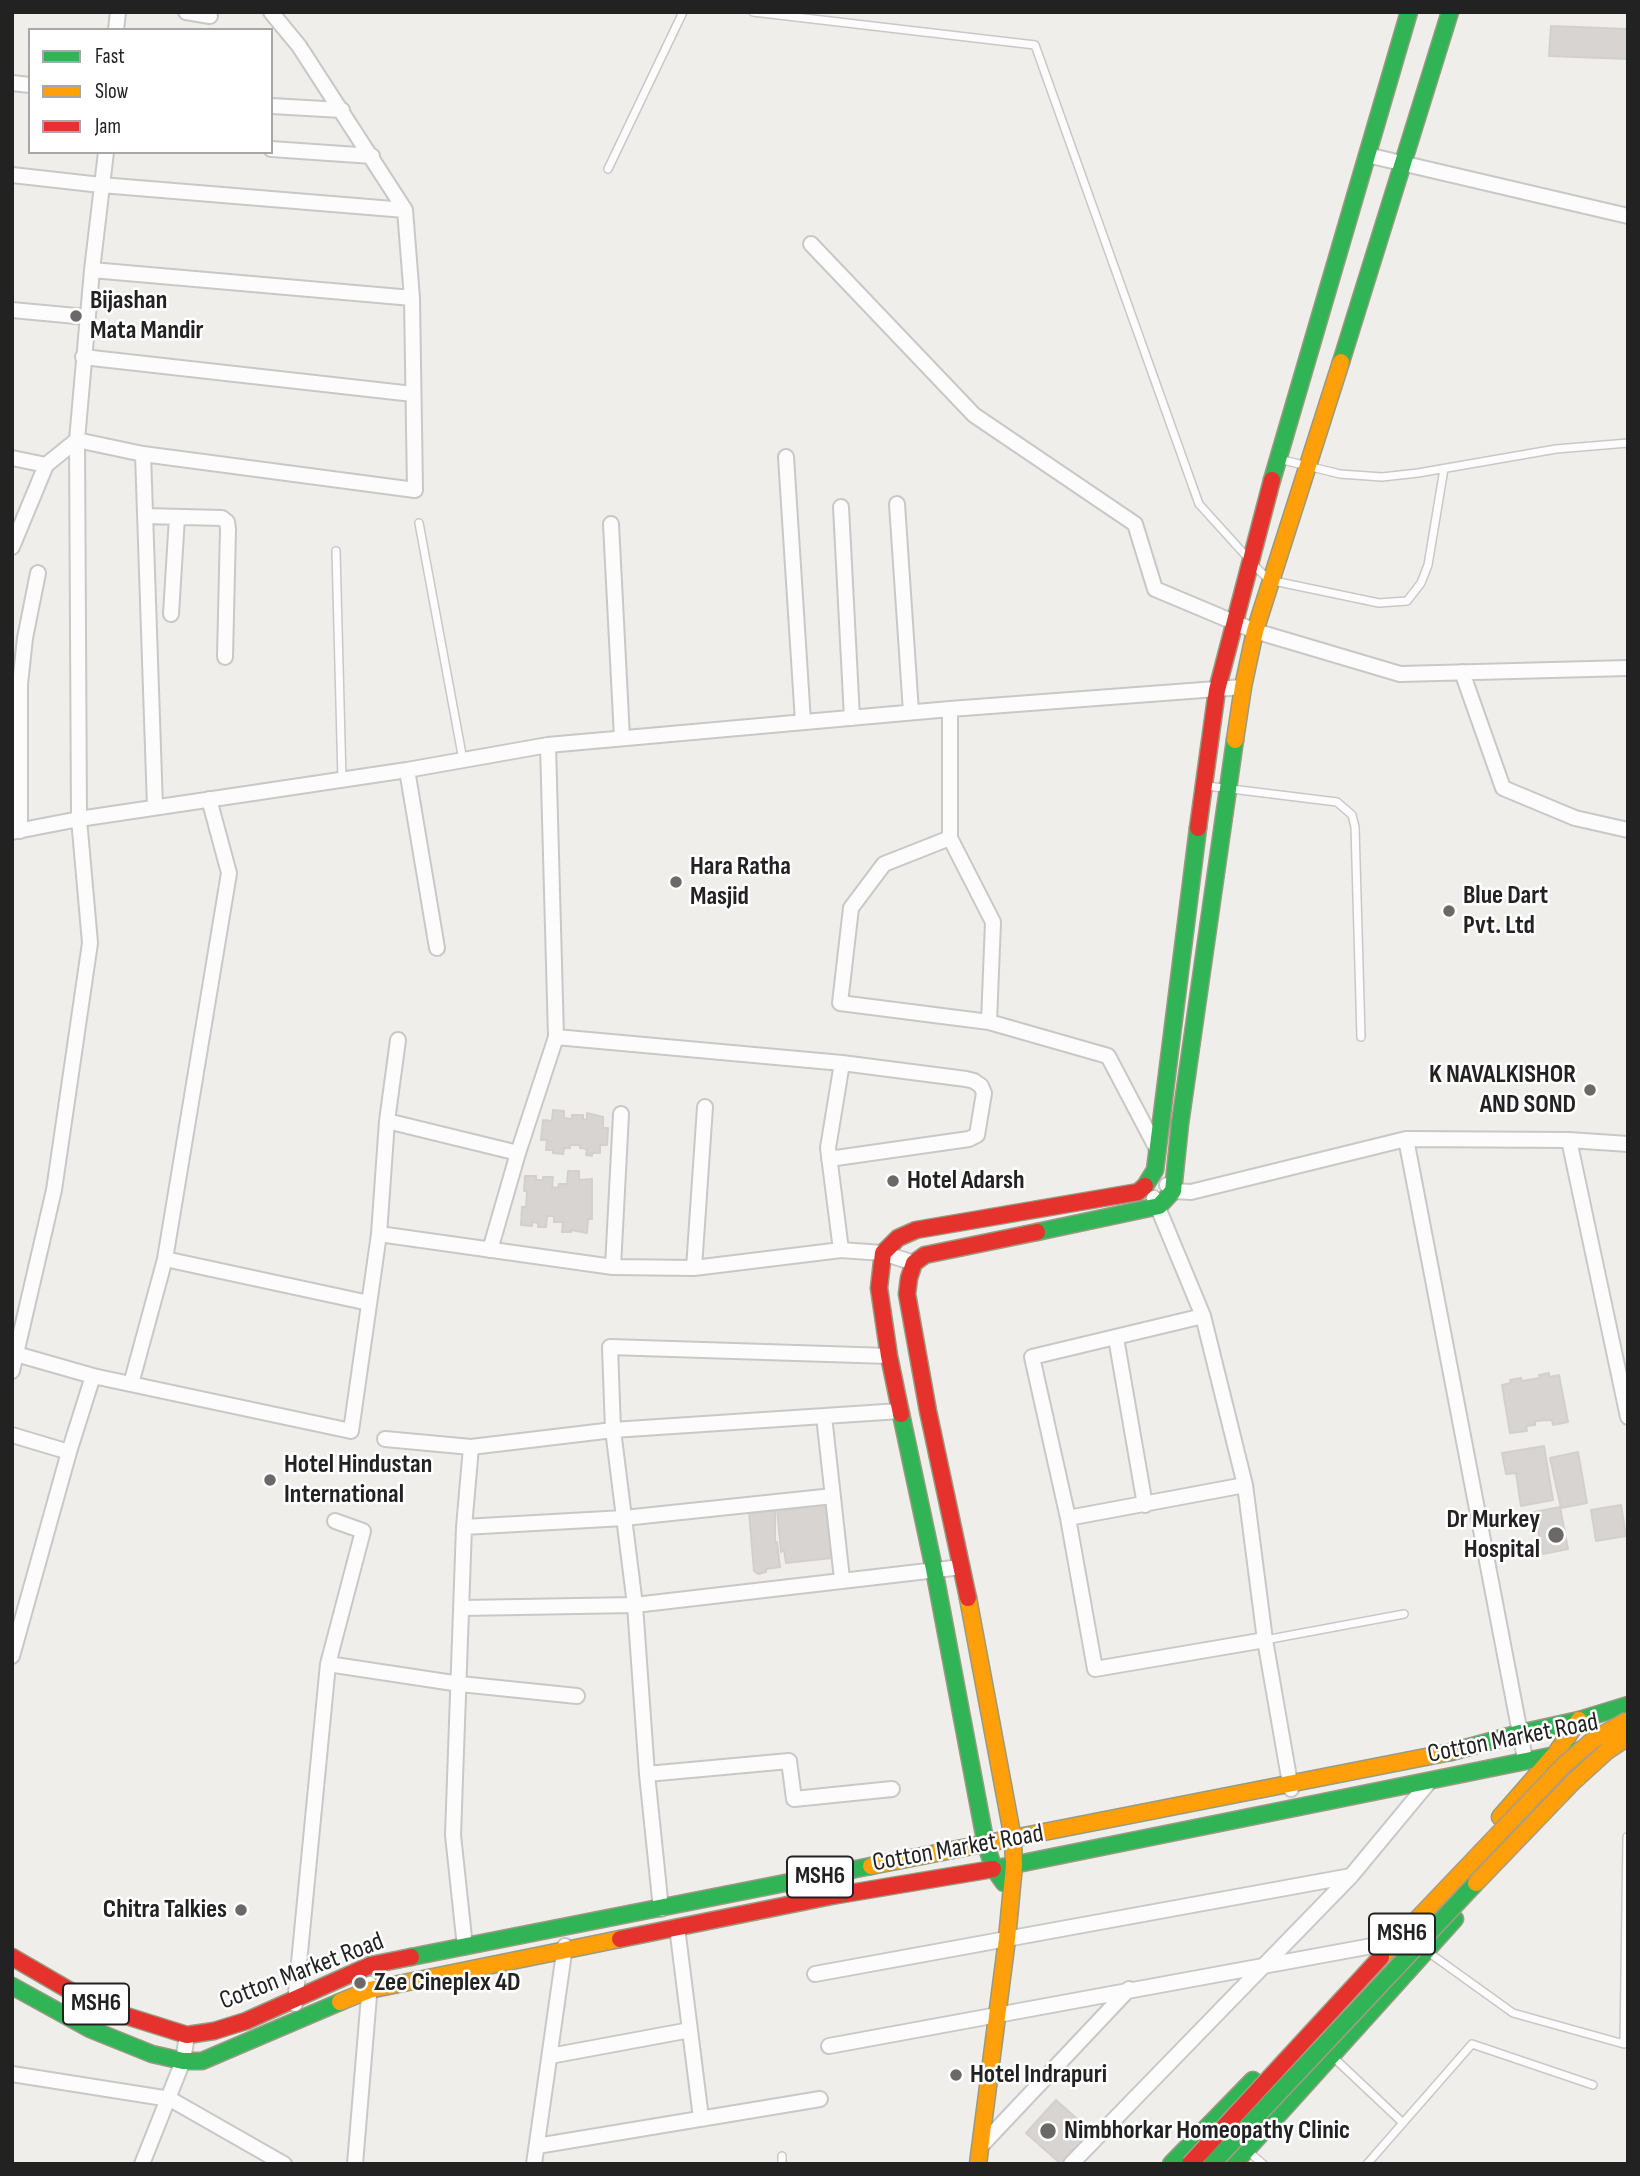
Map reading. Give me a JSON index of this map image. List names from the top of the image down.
{
  "streets": {
    "street": ["Cotton Market Road", "MSH6"]
  },
  "crossings": [
    ["Cotton Market Road", "MSH6"]
  ],
  "places": [
    "Bijashan Mata Mandir",
    "Hara Ratha Masjid",
    "Blue Dart Pvt. Ltd",
    "K NAVALKISHOR AND SOND",
    "Hotel Adarsh",
    "Hotel Hindustan International",
    "Dr Murkey Hospital",
    "Chitra Talkies",
    "Zee Cineplex 4D",
    "Hotel Indrapuri",
    "Nimbhorkar Homeopathy Clinic"
  ],
  "legend": ["Fast", "Slow", "Jam"]
}
